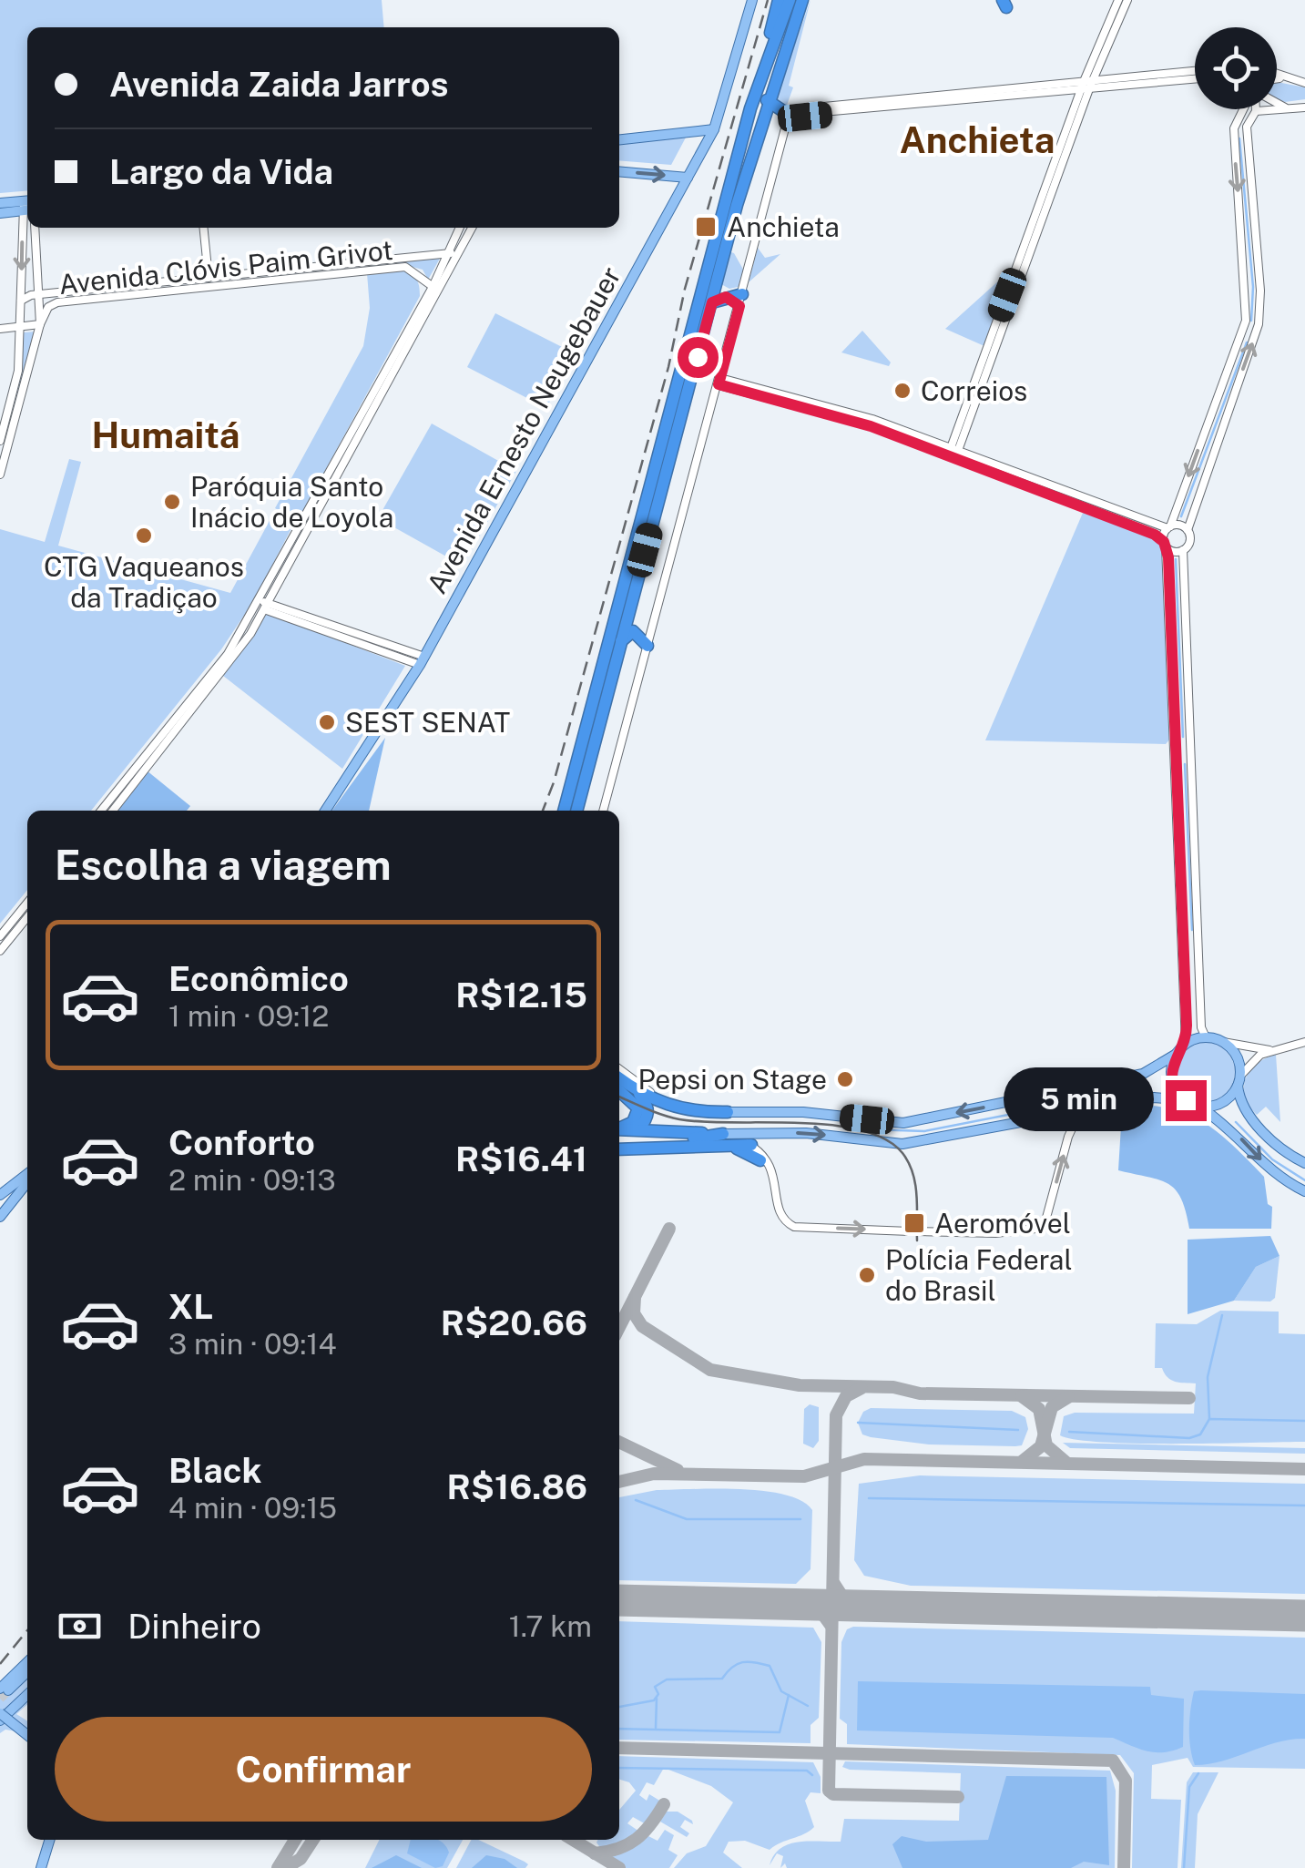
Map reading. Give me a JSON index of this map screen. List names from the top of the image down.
{
  "streets": {
    "main road": ["Avenida Ernesto Neugebauer"],
    "street": ["Avenida Clóvis Paim Grivot"]
  },
  "districts": ["Anchieta", "Humaitá"],
  "places": {
    "transit": ["Anchieta", "Aeromóvel"],
    "other": [
      "Correios",
      "Paróquia Santo Inácio de Loyola",
      "CTG Vaqueanos da Tradiçao",
      "SEST SENAT",
      "Pepsi on Stage",
      "Polícia Federal do Brasil"
    ]
  },
  "page": {
    "banner": ["Avenida Zaida Jarros", "Largo da Vida"],
    "heading": "Escolha a viagem",
    "list": [
      {
        "name": "Econômico",
        "note": "1 min · 09:12",
        "value": "R$12.15"
      },
      {
        "name": "Conforto",
        "note": "2 min · 09:13",
        "value": "R$16.41"
      },
      {
        "name": "XL",
        "note": "3 min · 09:14",
        "value": "R$20.66"
      },
      {
        "name": "Black",
        "note": "4 min · 09:15",
        "value": "R$16.86"
      }
    ],
    "bubble": "5 min",
    "pay": ["Dinheiro", "1.7 km"],
    "buttons": "Confirmar"
  }
}
